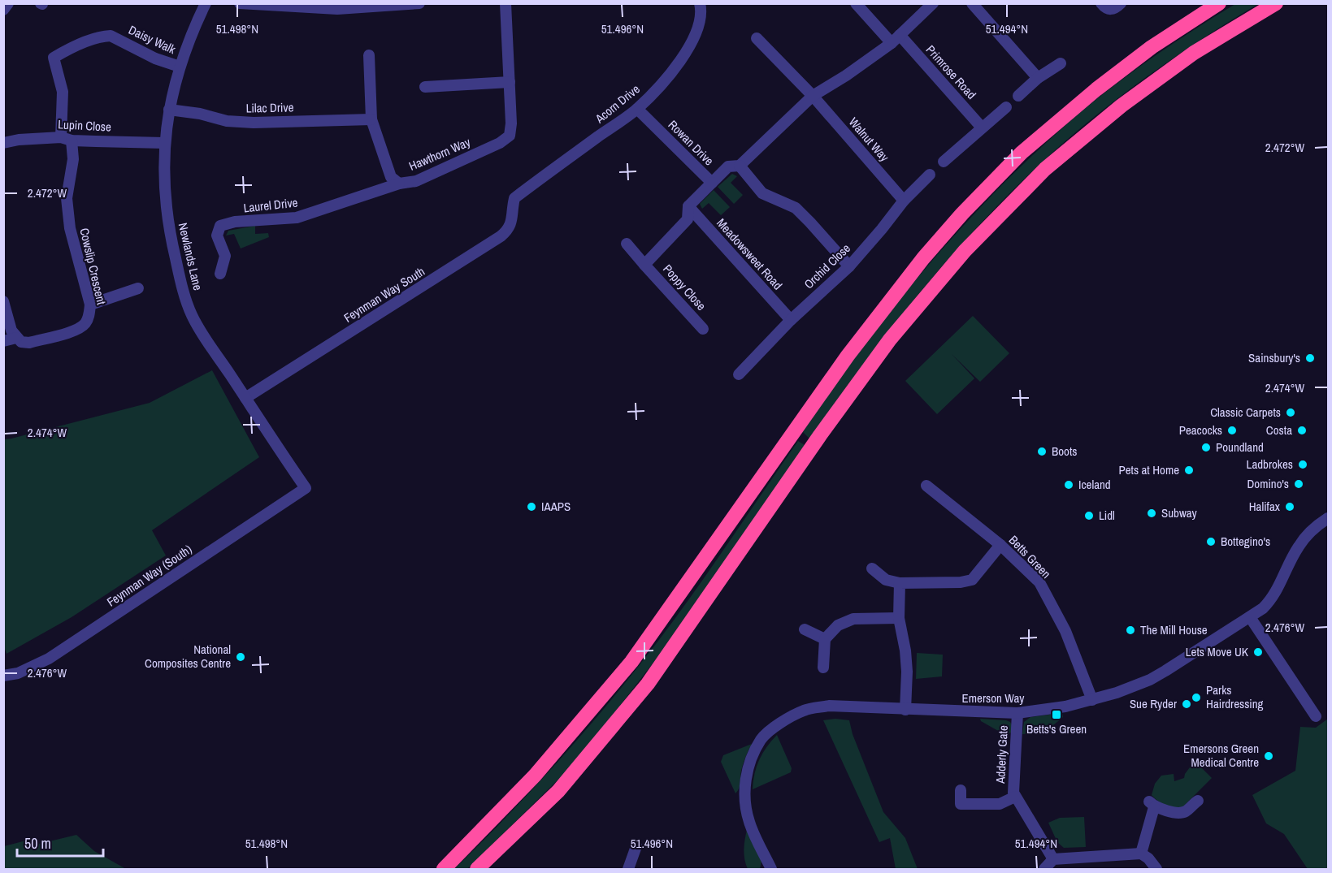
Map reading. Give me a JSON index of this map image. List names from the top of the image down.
{
  "streets": {
    "street": [
      "Daisy Walk",
      "Primrose Road",
      "Acorn Drive",
      "Lilac Drive",
      "Lupin Close",
      "Walnut Way",
      "Rowan Drive",
      "Hawthorn Way",
      "Laurel Drive",
      "Meadowsweet Road",
      "Newlands Lane",
      "Cowslip Crescent",
      "Orchid Close",
      "Poppy Close",
      "Feynman Way South",
      "Betts Green",
      "Feynman Way (South)",
      "Emerson Way",
      "Adderly Gate"
    ]
  },
  "crossings": [
    ["Daisy Walk", "Lupin Close"],
    ["Daisy Walk", "Newlands Lane"],
    ["Daisy Walk", "Cowslip Crescent"],
    ["Primrose Road", "Rowan Drive"],
    ["Acorn Drive", "Rowan Drive"],
    ["Acorn Drive", "Feynman Way South"],
    ["Lilac Drive", "Hawthorn Way"],
    ["Lilac Drive", "Newlands Lane"],
    ["Lupin Close", "Newlands Lane"],
    ["Lupin Close", "Cowslip Crescent"],
    ["Walnut Way", "Rowan Drive"],
    ["Walnut Way", "Orchid Close"],
    ["Rowan Drive", "Poppy Close"],
    ["Hawthorn Way", "Laurel Drive"],
    ["Meadowsweet Road", "Orchid Close"],
    ["Meadowsweet Road", "Poppy Close"],
    ["Newlands Lane", "Feynman Way South"],
    ["Newlands Lane", "Feynman Way (South)"],
    ["Betts Green", "Emerson Way"],
    ["Emerson Way", "Adderly Gate"]
  ],
  "places": {
    "other": [
      "Sainsbury's",
      "Classic Carpets",
      "Peacocks",
      "Costa",
      "Poundland",
      "Boots",
      "Ladbrokes",
      "Pets at Home",
      "Domino's",
      "Iceland",
      "IAAPS",
      "Halifax",
      "Subway",
      "Lidl",
      "Bottegino's",
      "The Mill House",
      "Lets Move UK",
      "National Composites Centre",
      "Parks Hairdressing",
      "Sue Ryder",
      "Emersons Green Medical Centre"
    ],
    "transit": ["Betts's Green"]
  },
  "scale_bar": "50 m",
  "coordinates": [
    "51.498°N",
    "51.496°N",
    "51.494°N",
    "2.472°W",
    "2.474°W",
    "2.476°W"
  ]
}
